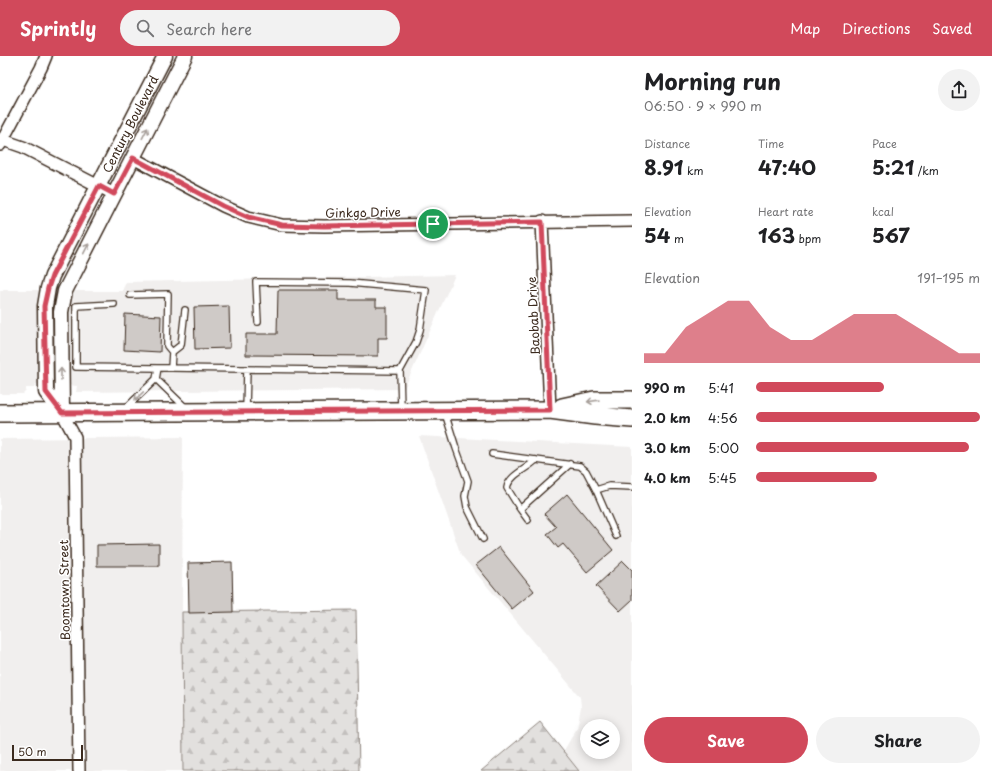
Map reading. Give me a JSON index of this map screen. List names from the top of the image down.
{
  "streets": {
    "street": [
      "Century Boulevard",
      "Ginkgo Drive",
      "Baobab Drive",
      "Boomtown Street"
    ]
  },
  "crossings": [
    ["Century Boulevard", "Ginkgo Drive"],
    ["Century Boulevard", "Boomtown Street"],
    ["Ginkgo Drive", "Baobab Drive"]
  ],
  "scale_bar": "50 m",
  "page": {
    "header": "Sprintly",
    "search": "Search here",
    "nav": ["Map", "Directions", "Saved"],
    "heading": ["Morning run", "06:50 · 9 × 990 m"],
    "stats": [
      ["Distance", "8.91 km"],
      ["Time", "47:40"],
      ["Pace", "5:21 /km"],
      ["Elevation", "54 m"],
      ["Heart rate", "163 bpm"],
      ["kcal", "567"]
    ],
    "chart": ["Elevation", "191–195 m"],
    "list": [
      {
        "name": "990 m",
        "note": "5:41"
      },
      {
        "name": "2.0 km",
        "note": "4:56"
      },
      {
        "name": "3.0 km",
        "note": "5:00"
      },
      {
        "name": "4.0 km",
        "note": "5:45"
      }
    ],
    "buttons": ["Save", "Share"],
    "scale": "50 m"
  }
}
